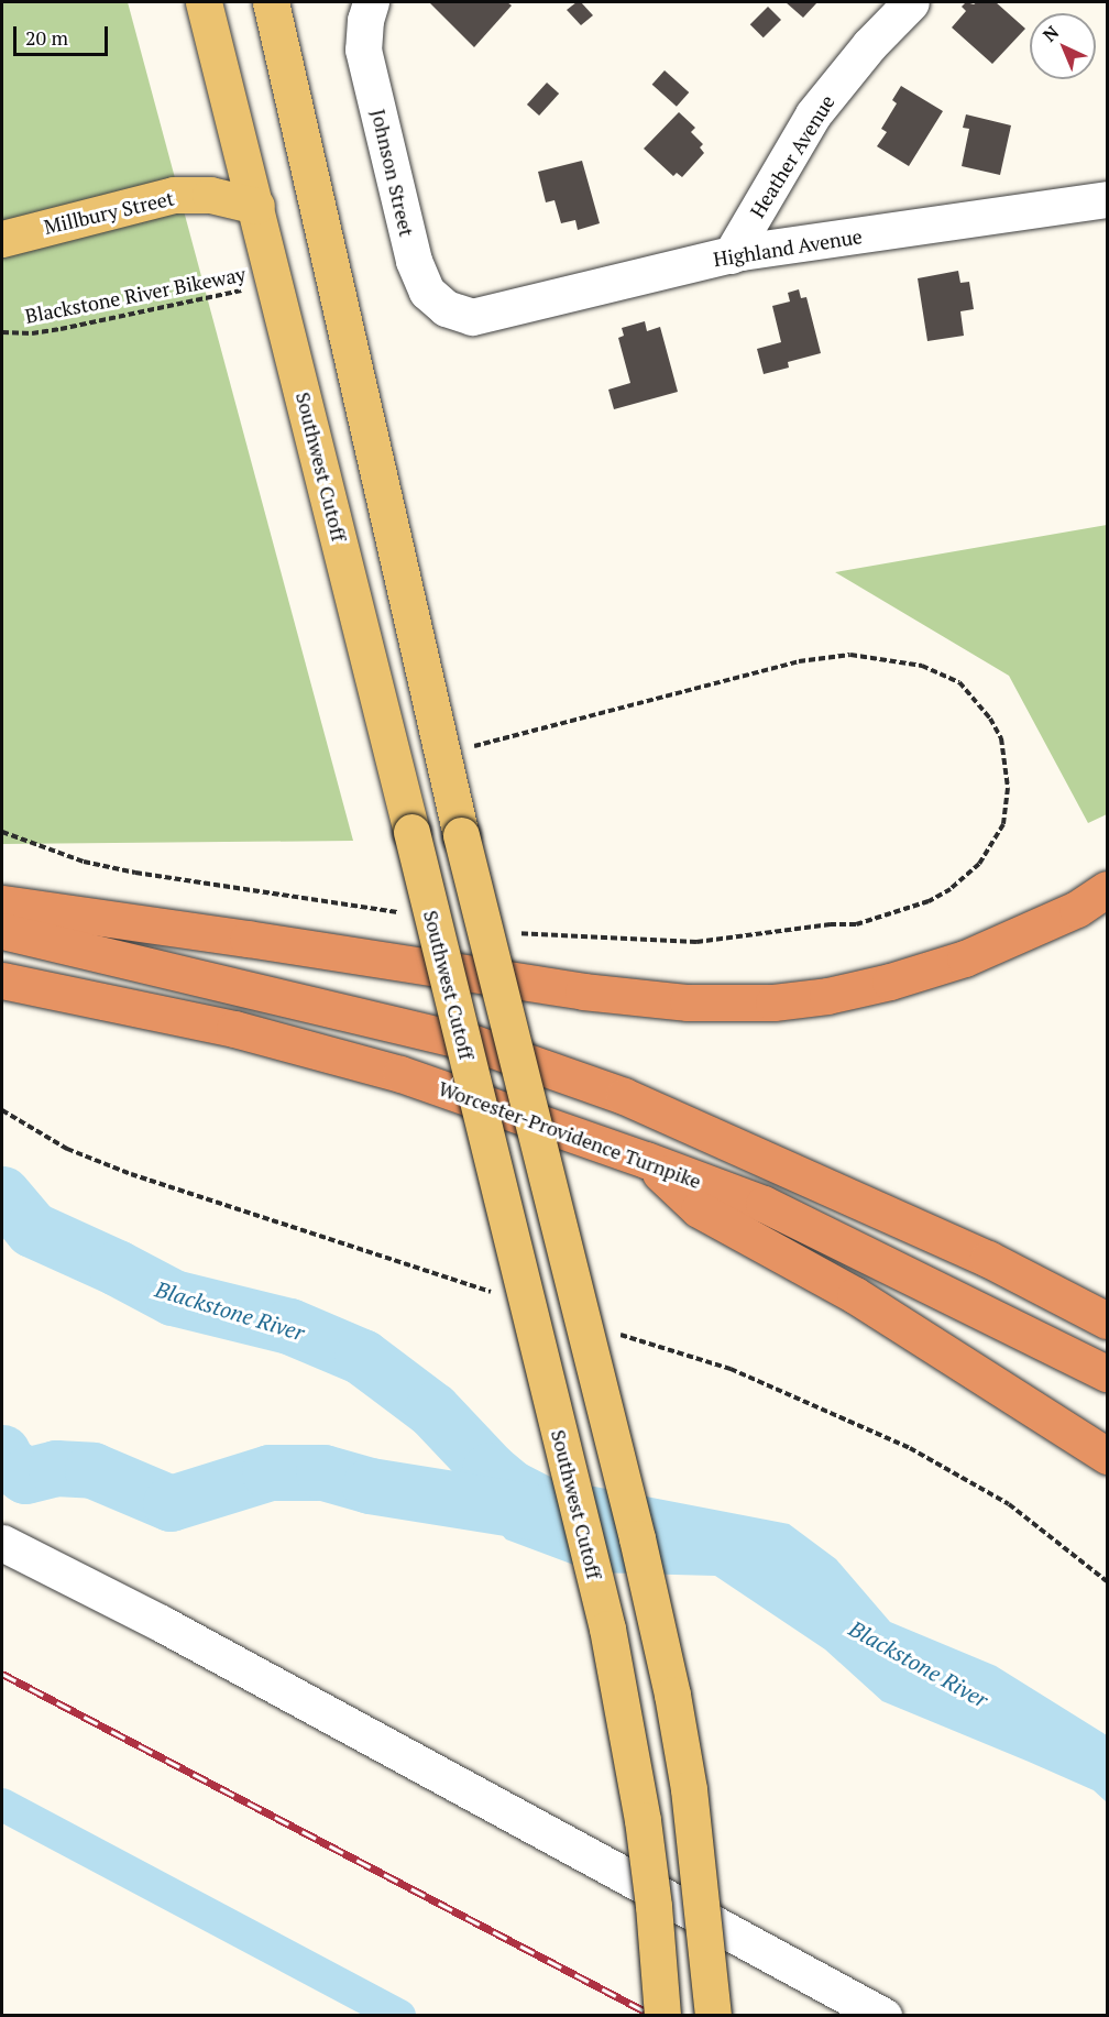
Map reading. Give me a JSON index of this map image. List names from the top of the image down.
{
  "streets": {
    "highway": ["Worcester-Providence Turnpike"],
    "main road": ["Millbury Street", "Southwest Cutoff"],
    "street": ["Heather Avenue", "Johnson Street", "Highland Avenue"],
    "path": ["Blackstone River Bikeway"]
  },
  "crossings": [
    ["Heather Avenue", "Highland Avenue"],
    ["Johnson Street", "Highland Avenue"],
    ["Millbury Street", "Southwest Cutoff"],
    ["Blackstone River Bikeway", "Southwest Cutoff"]
  ],
  "water": ["Blackstone River"],
  "scale_bar": "20 m",
  "north": "top left"
}
